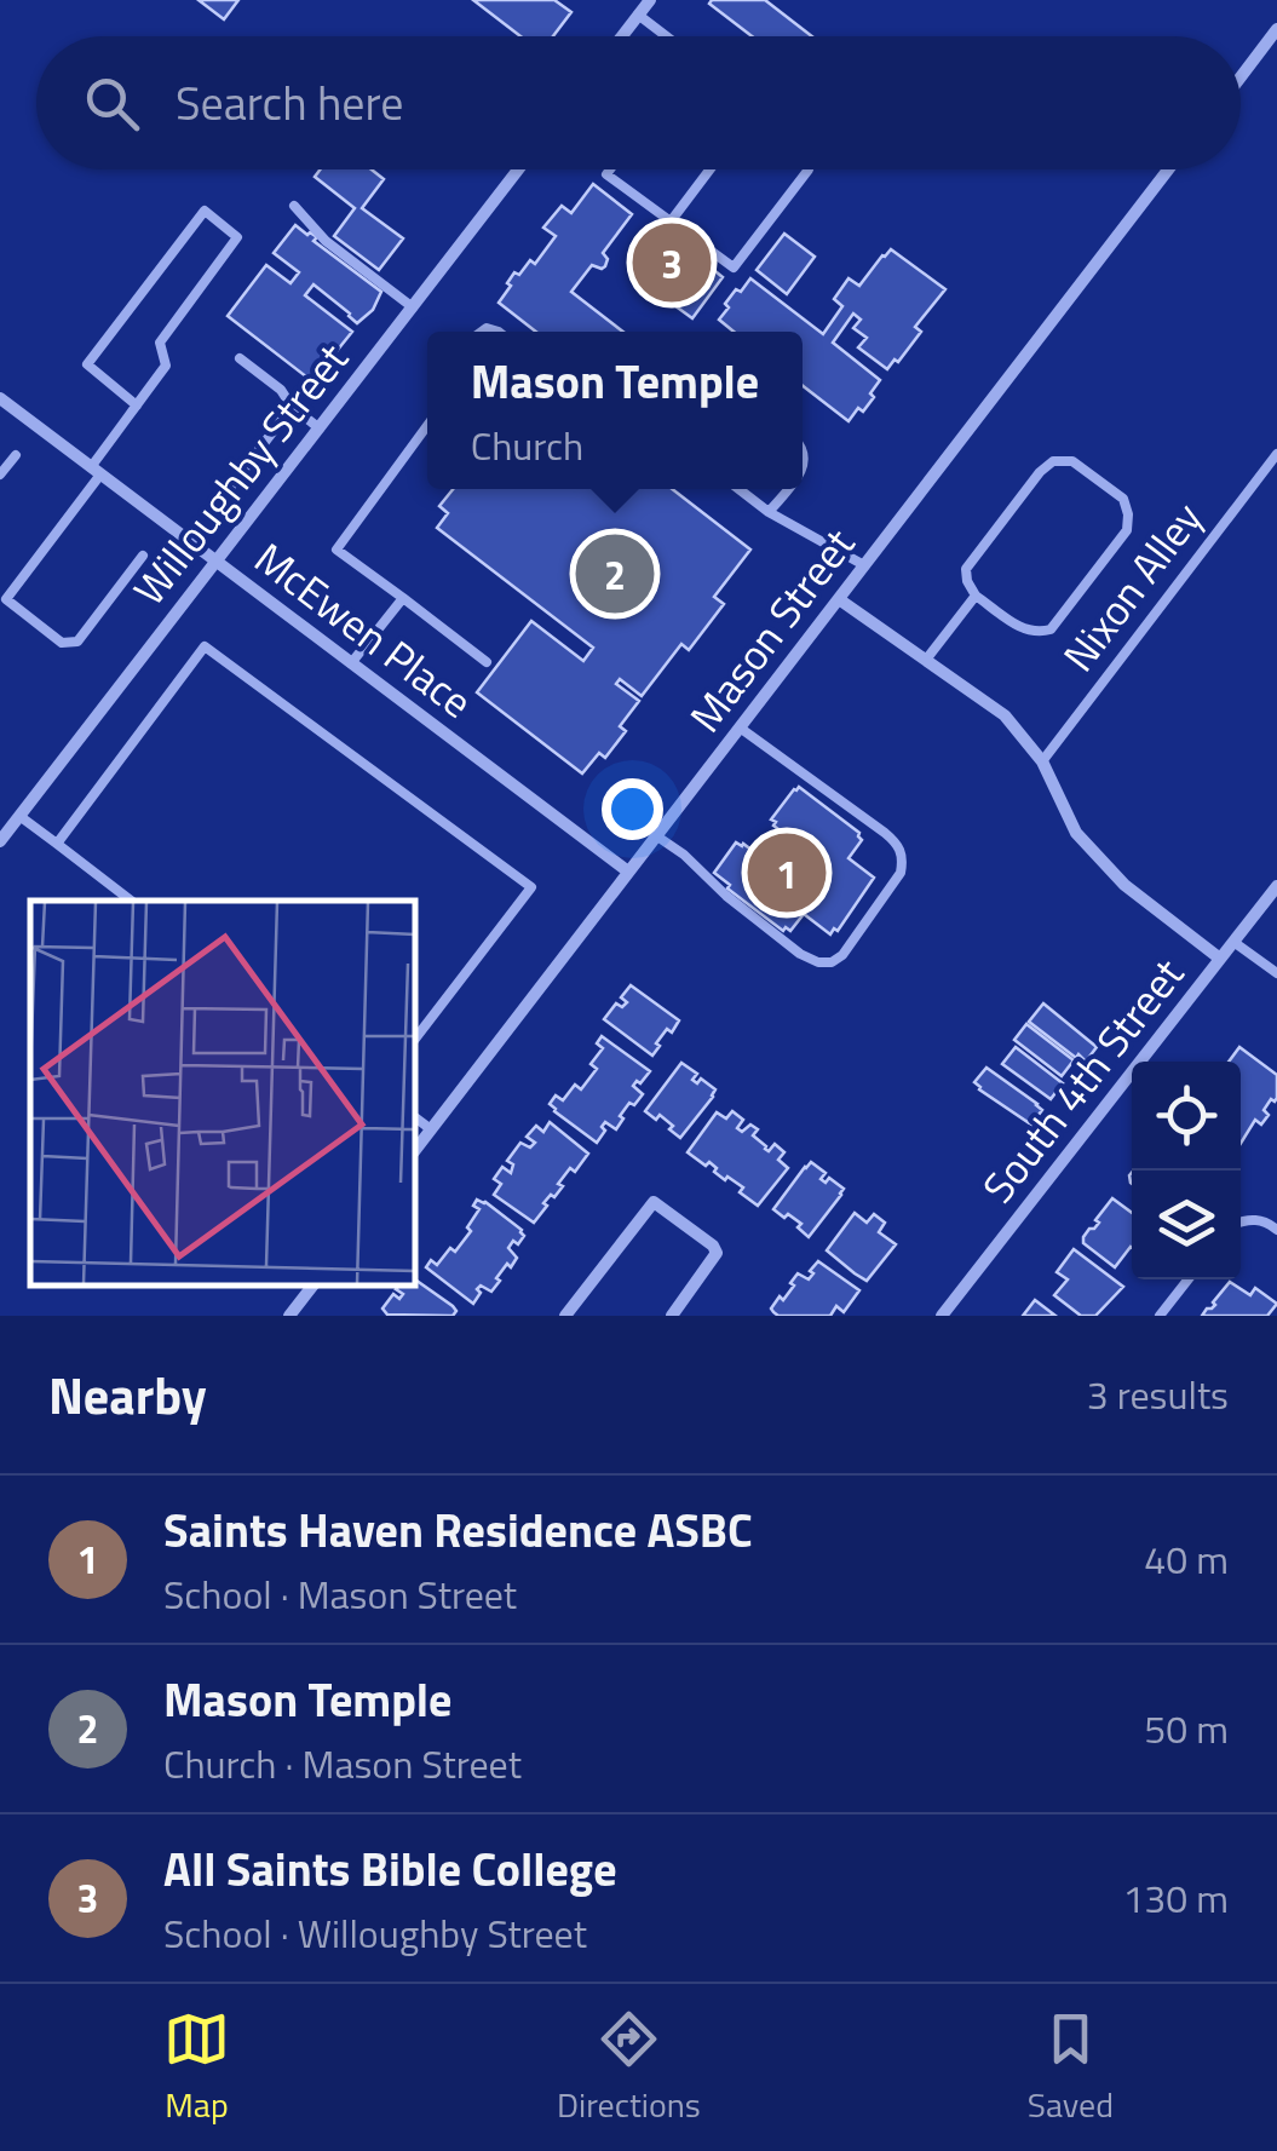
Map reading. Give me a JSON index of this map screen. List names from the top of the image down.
{
  "streets": {
    "street": [
      "Willoughby Street",
      "McEwen Place",
      "Mason Street",
      "South 4th Street"
    ],
    "lane": ["Nixon Alley"]
  },
  "crossings": [
    ["Willoughby Street", "McEwen Place"],
    ["McEwen Place", "Mason Street"]
  ],
  "page": {
    "search": "Search here",
    "pins": ["3", "2", "1"],
    "popup": ["Mason Temple", "Church"],
    "heading": ["Nearby", "3 results"],
    "list": [
      {
        "mark": "1",
        "name": "Saints Haven Residence ASBC",
        "note": "School · Mason Street",
        "value": "40 m"
      },
      {
        "mark": "2",
        "name": "Mason Temple",
        "note": "Church · Mason Street",
        "value": "50 m"
      },
      {
        "mark": "3",
        "name": "All Saints Bible College",
        "note": "School · Willoughby Street",
        "value": "130 m"
      }
    ],
    "nav": ["Map", "Directions", "Saved"]
  }
}
